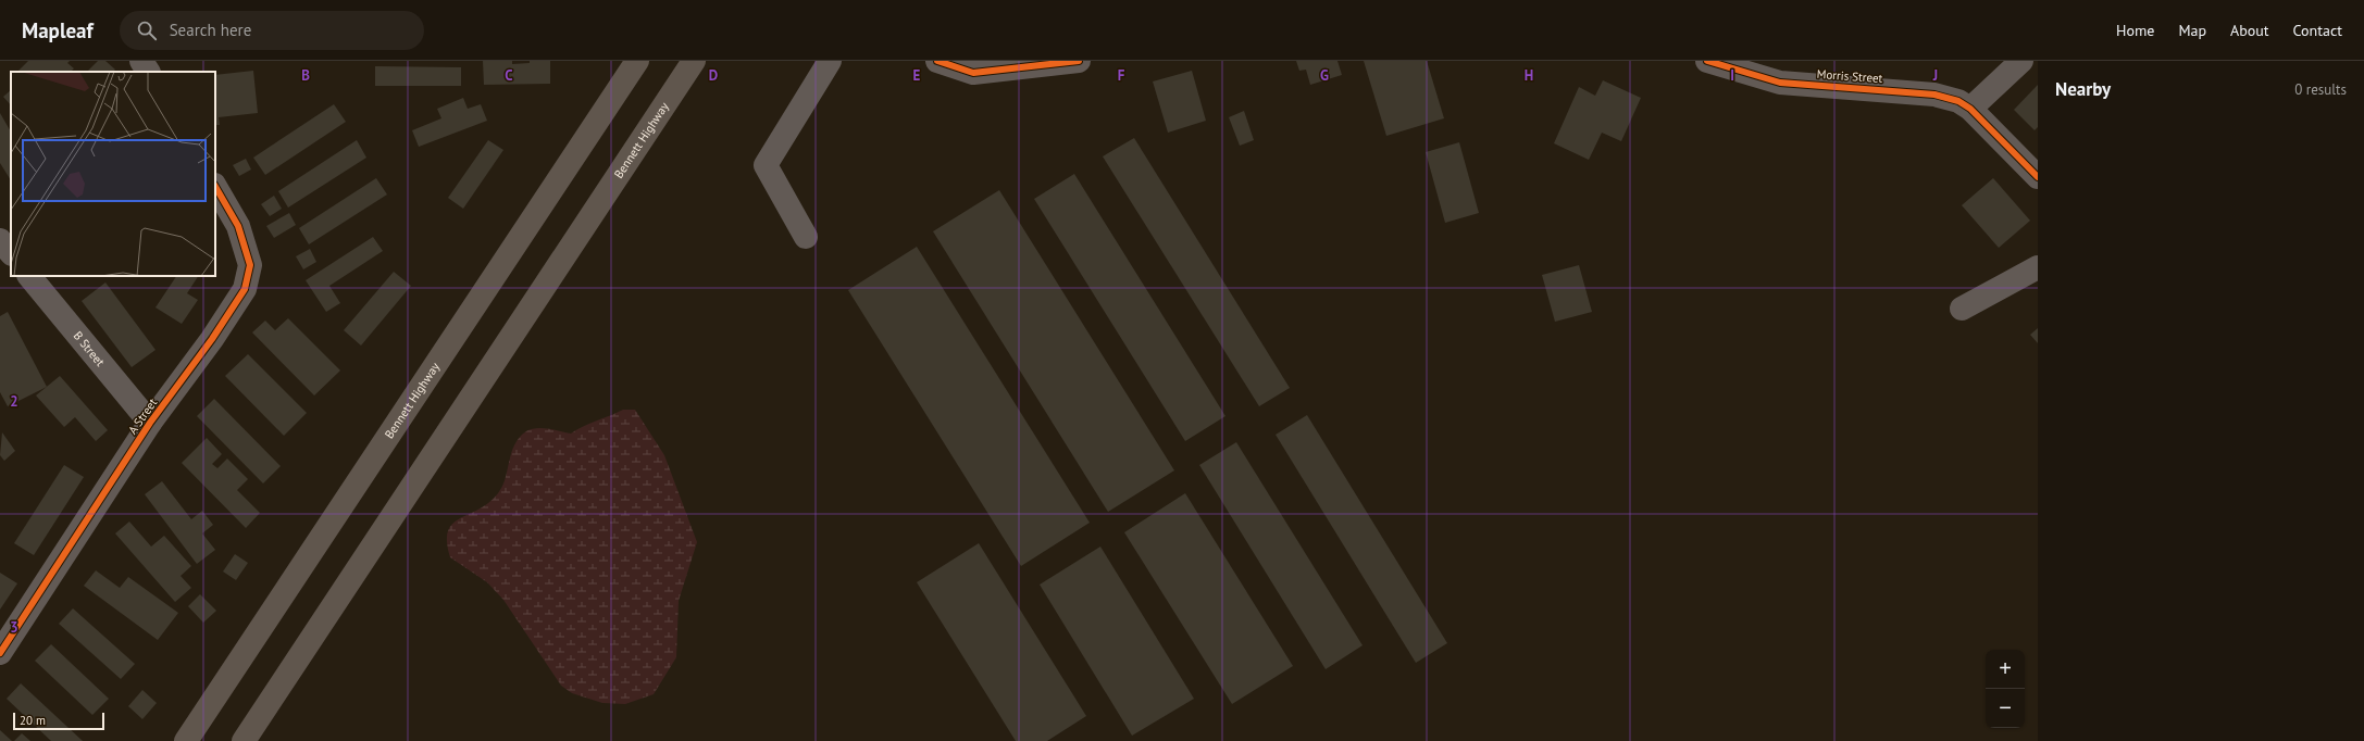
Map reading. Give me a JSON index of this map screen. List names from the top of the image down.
{
  "streets": {
    "highway": ["Bennett Highway"],
    "street": ["Morris Street", "B Street", "A Street"]
  },
  "crossings": [
    ["B Street", "A Street"]
  ],
  "scale_bar": "20 m",
  "page": {
    "header": "Mapleaf",
    "search": "Search here",
    "nav": [
      "Home",
      "Map",
      "About",
      "Contact"
    ],
    "heading": ["Nearby", "0 results"],
    "map_buttons": ["+", "−"],
    "scale": "20 m"
  },
  "grid": {
    "columns": [
      "B",
      "C",
      "D",
      "E",
      "F",
      "G",
      "H",
      "I",
      "J"
    ],
    "rows": ["2", "3"]
  }
}
